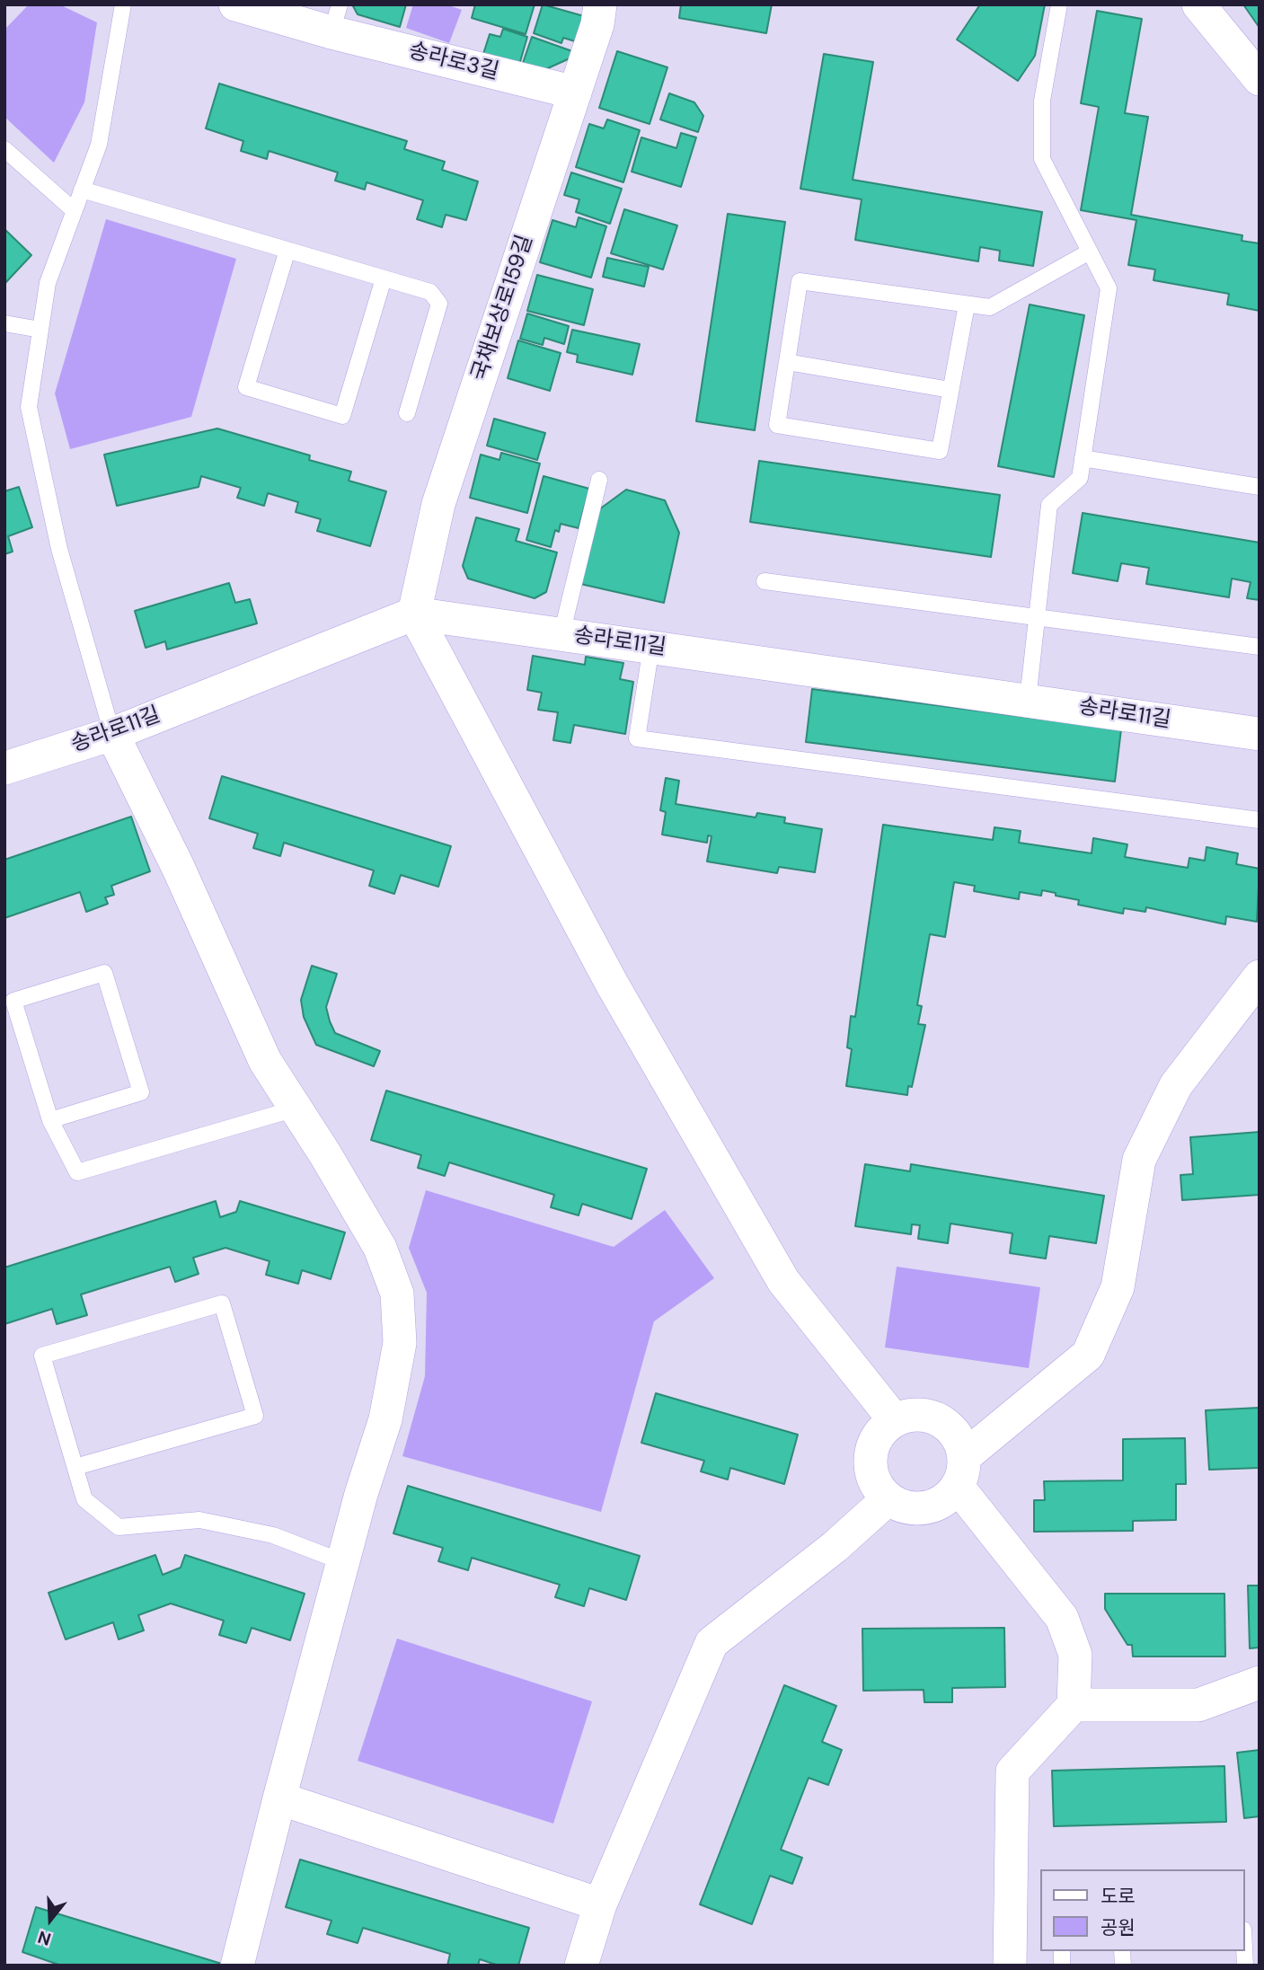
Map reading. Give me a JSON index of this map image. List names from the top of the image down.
{
  "streets": {
    "street": ["송라로3길", "국채보상로159길", "송라로11길"]
  },
  "crossings": [
    ["송라로3길", "국채보상로159길"],
    ["국채보상로159길", "송라로11길"]
  ],
  "legend": ["도로", "공원"],
  "north": "bottom"
}
